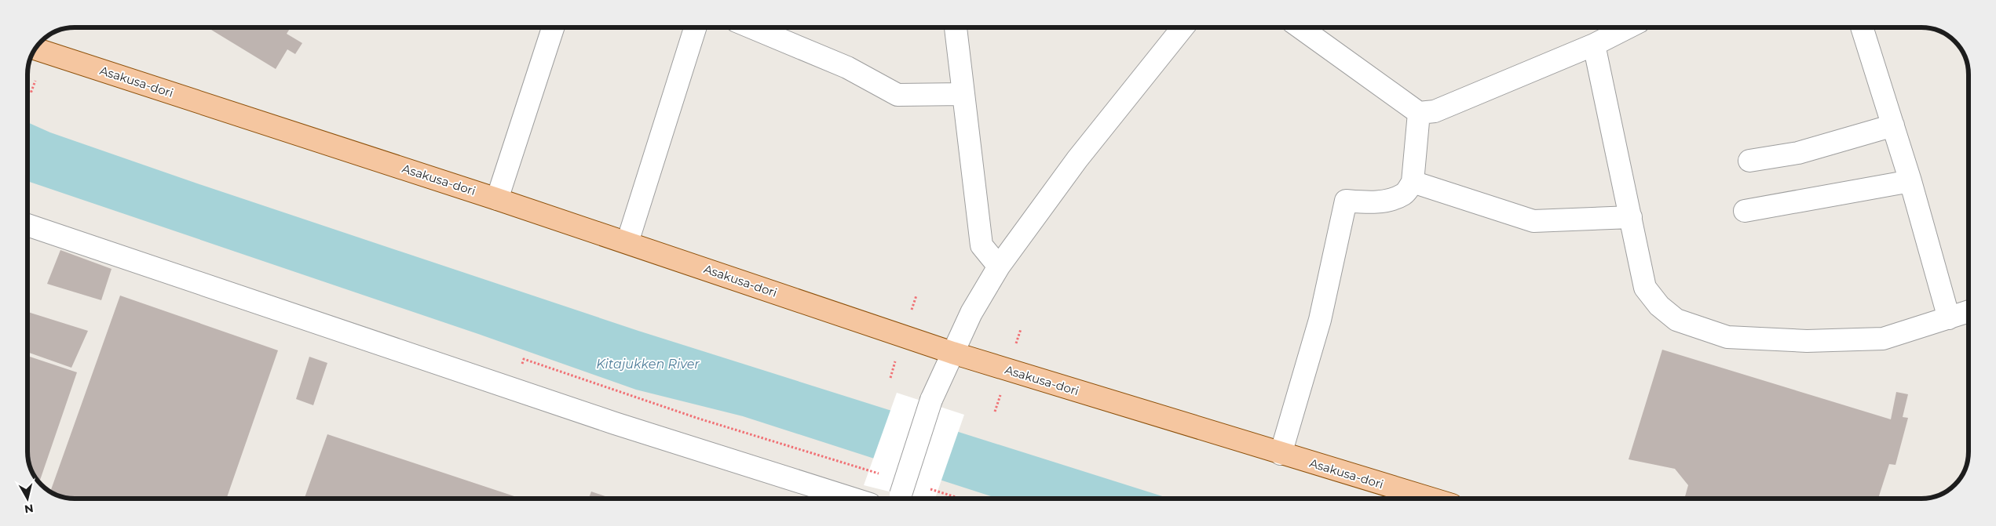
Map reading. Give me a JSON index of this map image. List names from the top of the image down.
{
  "streets": {
    "main road": ["Asakusa-dori"]
  },
  "water": ["Kitajukken River"],
  "north": "bottom"
}
